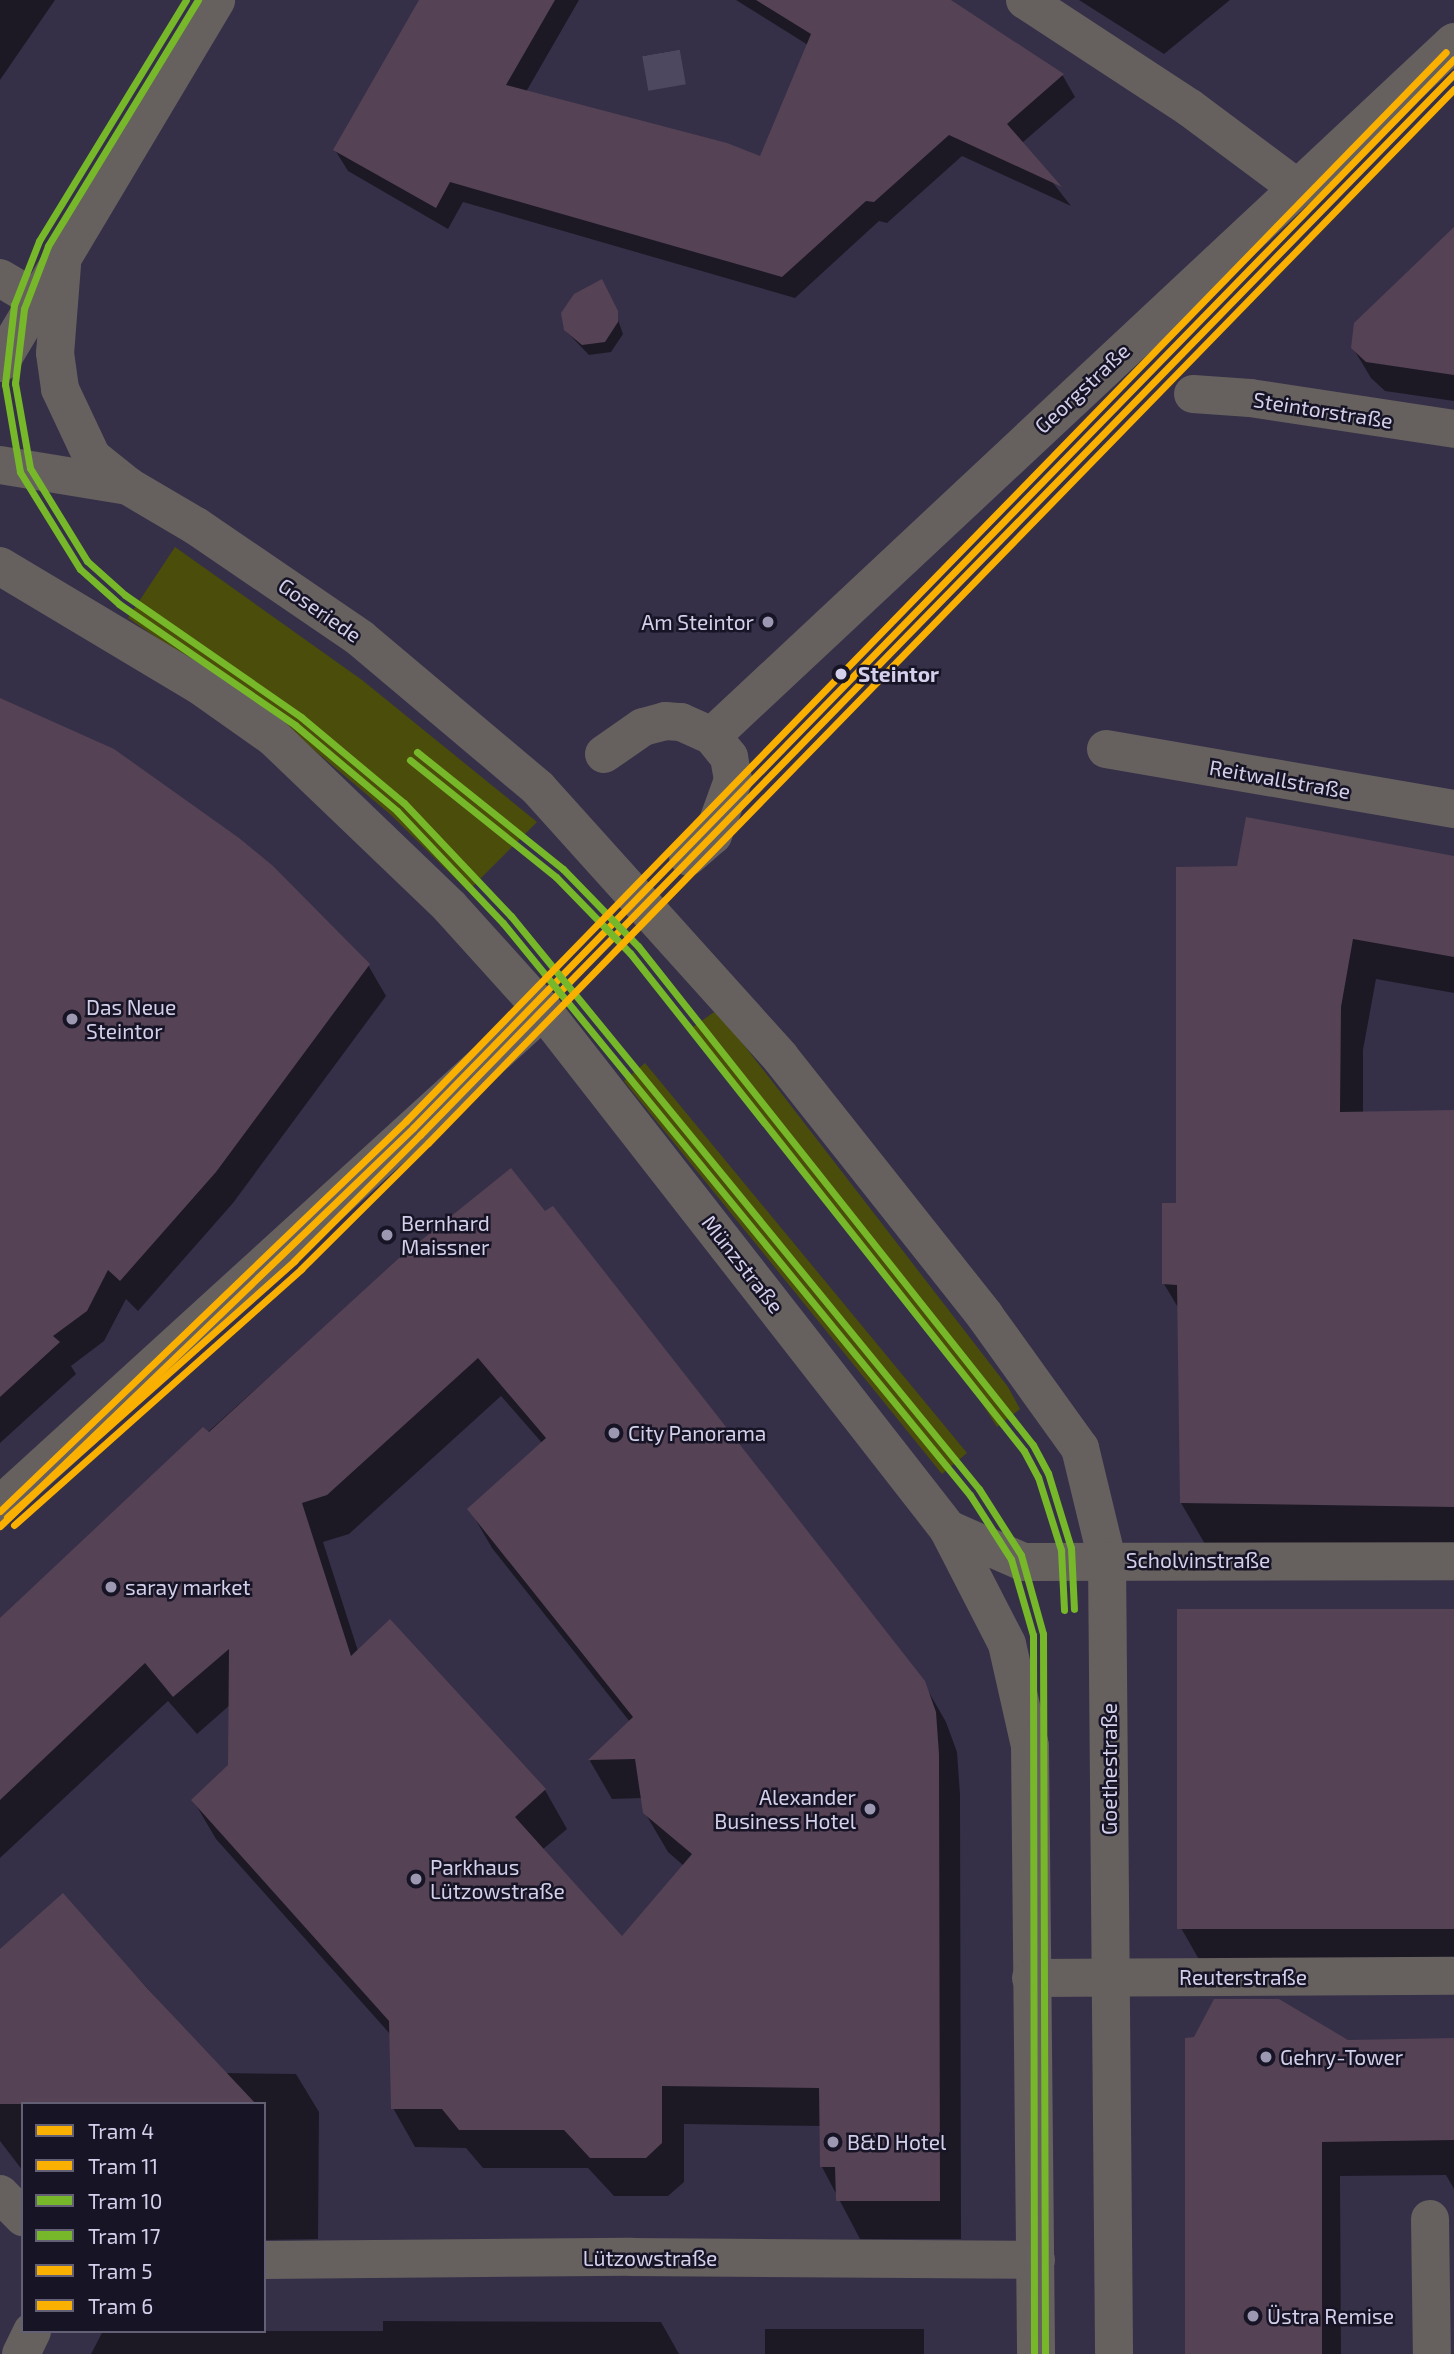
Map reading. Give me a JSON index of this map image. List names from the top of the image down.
{
  "streets": {
    "street": [
      "Georgstraße",
      "Steintorstraße",
      "Goseriede",
      "Reitwallstraße",
      "Münzstraße",
      "Scholvinstraße",
      "Goethestraße",
      "Reuterstraße",
      "Lützowstraße"
    ]
  },
  "crossings": [
    ["Goseriede", "Goethestraße"],
    ["Münzstraße", "Scholvinstraße"],
    ["Scholvinstraße", "Goethestraße"],
    ["Goethestraße", "Reuterstraße"]
  ],
  "places": [
    "Am Steintor",
    "Steintor",
    "Das Neue Steintor",
    "Bernhard Maissner",
    "City Panorama",
    "saray market",
    "Alexander Business Hotel",
    "Parkhaus Lützowstraße",
    "Gehry-Tower",
    "B&D Hotel",
    "Üstra Remise"
  ],
  "lines": [
    "tram line 10",
    "tram line 17",
    "tram line 5",
    "tram line 4",
    "tram line 11",
    "tram line 6"
  ],
  "legend": [
    "Tram 4",
    "Tram 11",
    "Tram 10",
    "Tram 17",
    "Tram 5",
    "Tram 6"
  ]
}
